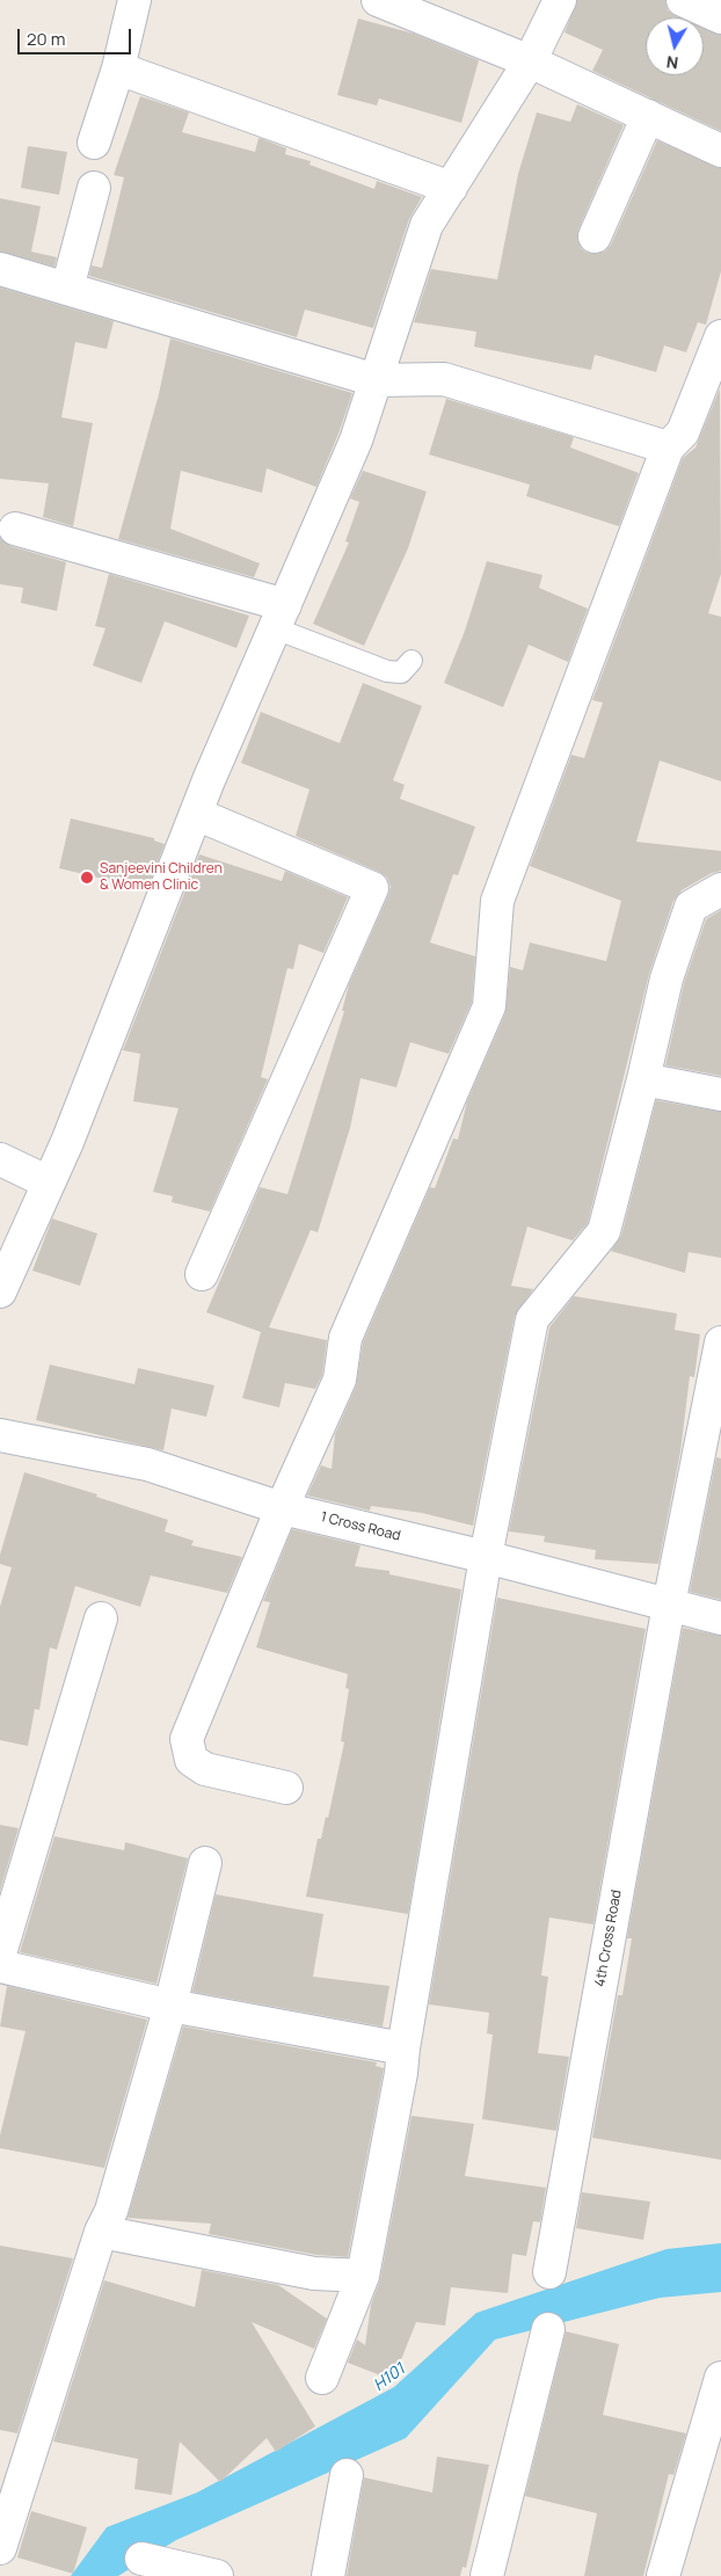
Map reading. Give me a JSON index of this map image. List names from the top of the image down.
{
  "streets": {
    "street": ["1 Cross Road", "4th Cross Road"]
  },
  "crossings": [
    ["1 Cross Road", "4th Cross Road"]
  ],
  "water": ["H101"],
  "places": ["Sanjeevini Children & Women Clinic"],
  "scale_bar": "20 m",
  "north": "bottom"
}
